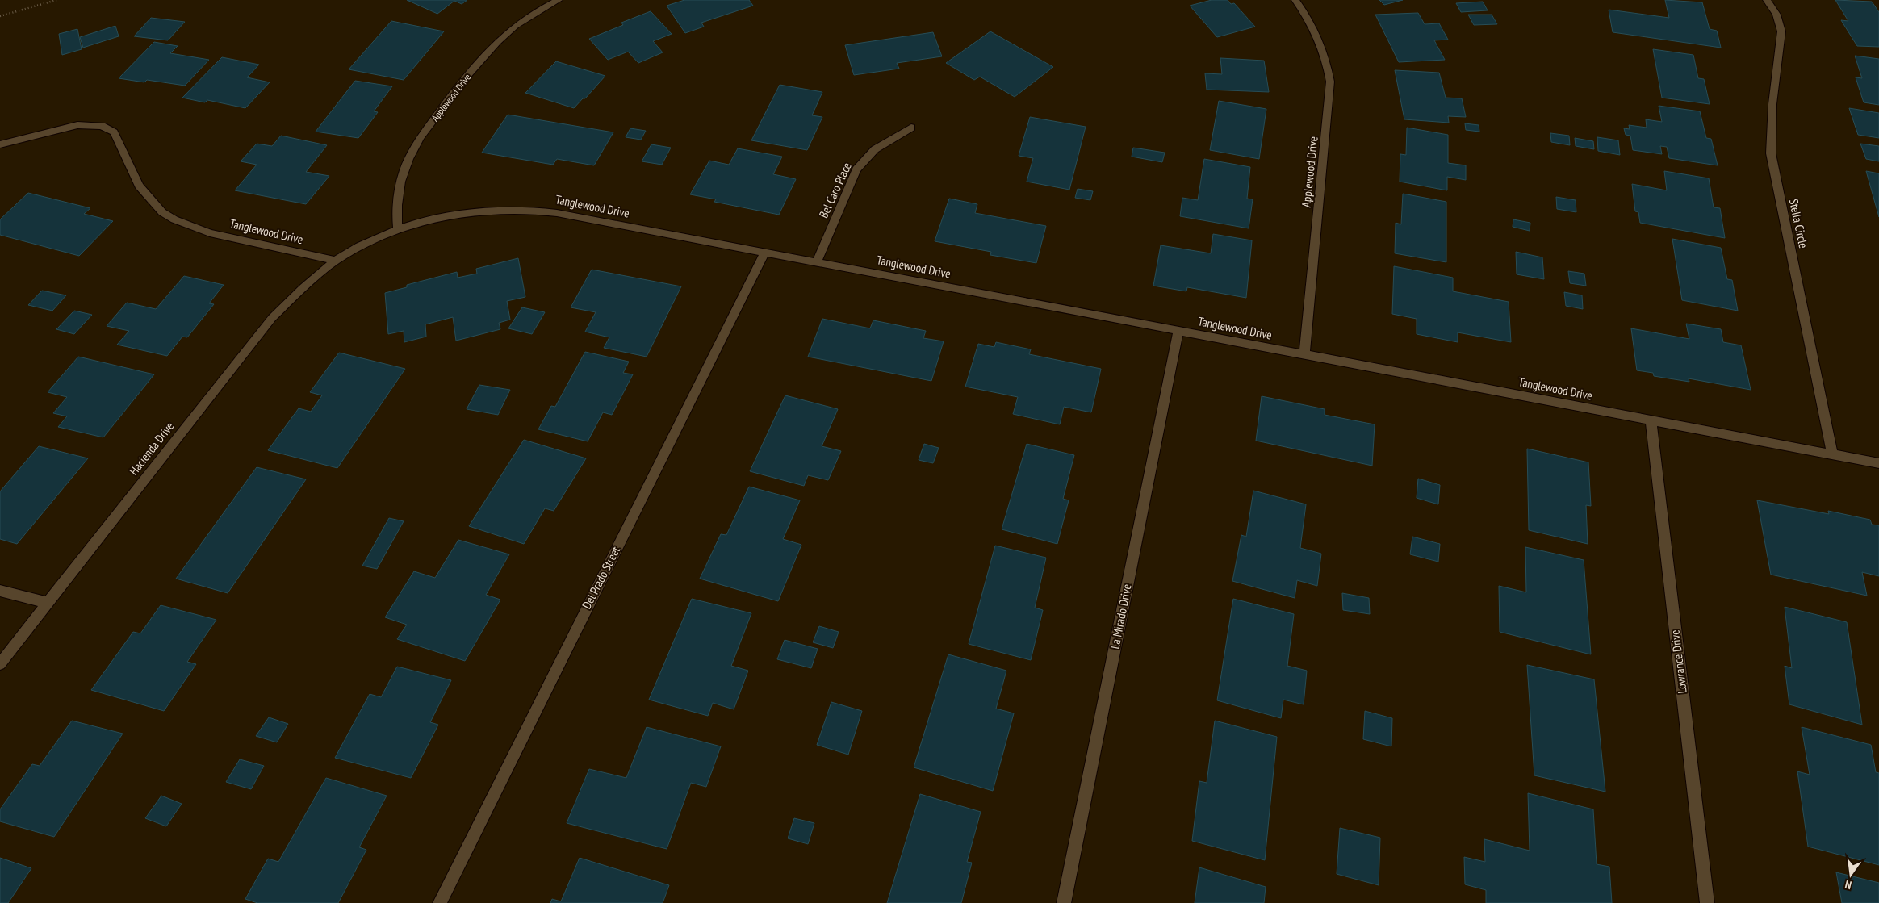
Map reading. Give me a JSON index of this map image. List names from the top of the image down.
{
  "streets": {
    "street": [
      "Applewood Drive",
      "Bel Caro Place",
      "Tanglewood Drive",
      "Stella Circle",
      "Hacienda Drive",
      "Del Prado Street",
      "La Mirado Drive",
      "Lowrance Drive"
    ]
  },
  "crossings": [
    ["Applewood Drive", "Tanglewood Drive"],
    ["Bel Caro Place", "Tanglewood Drive"],
    ["Tanglewood Drive", "Stella Circle"],
    ["Tanglewood Drive", "Hacienda Drive"],
    ["Tanglewood Drive", "Del Prado Street"],
    ["Tanglewood Drive", "La Mirado Drive"],
    ["Tanglewood Drive", "Lowrance Drive"]
  ],
  "north": "bottom"
}
